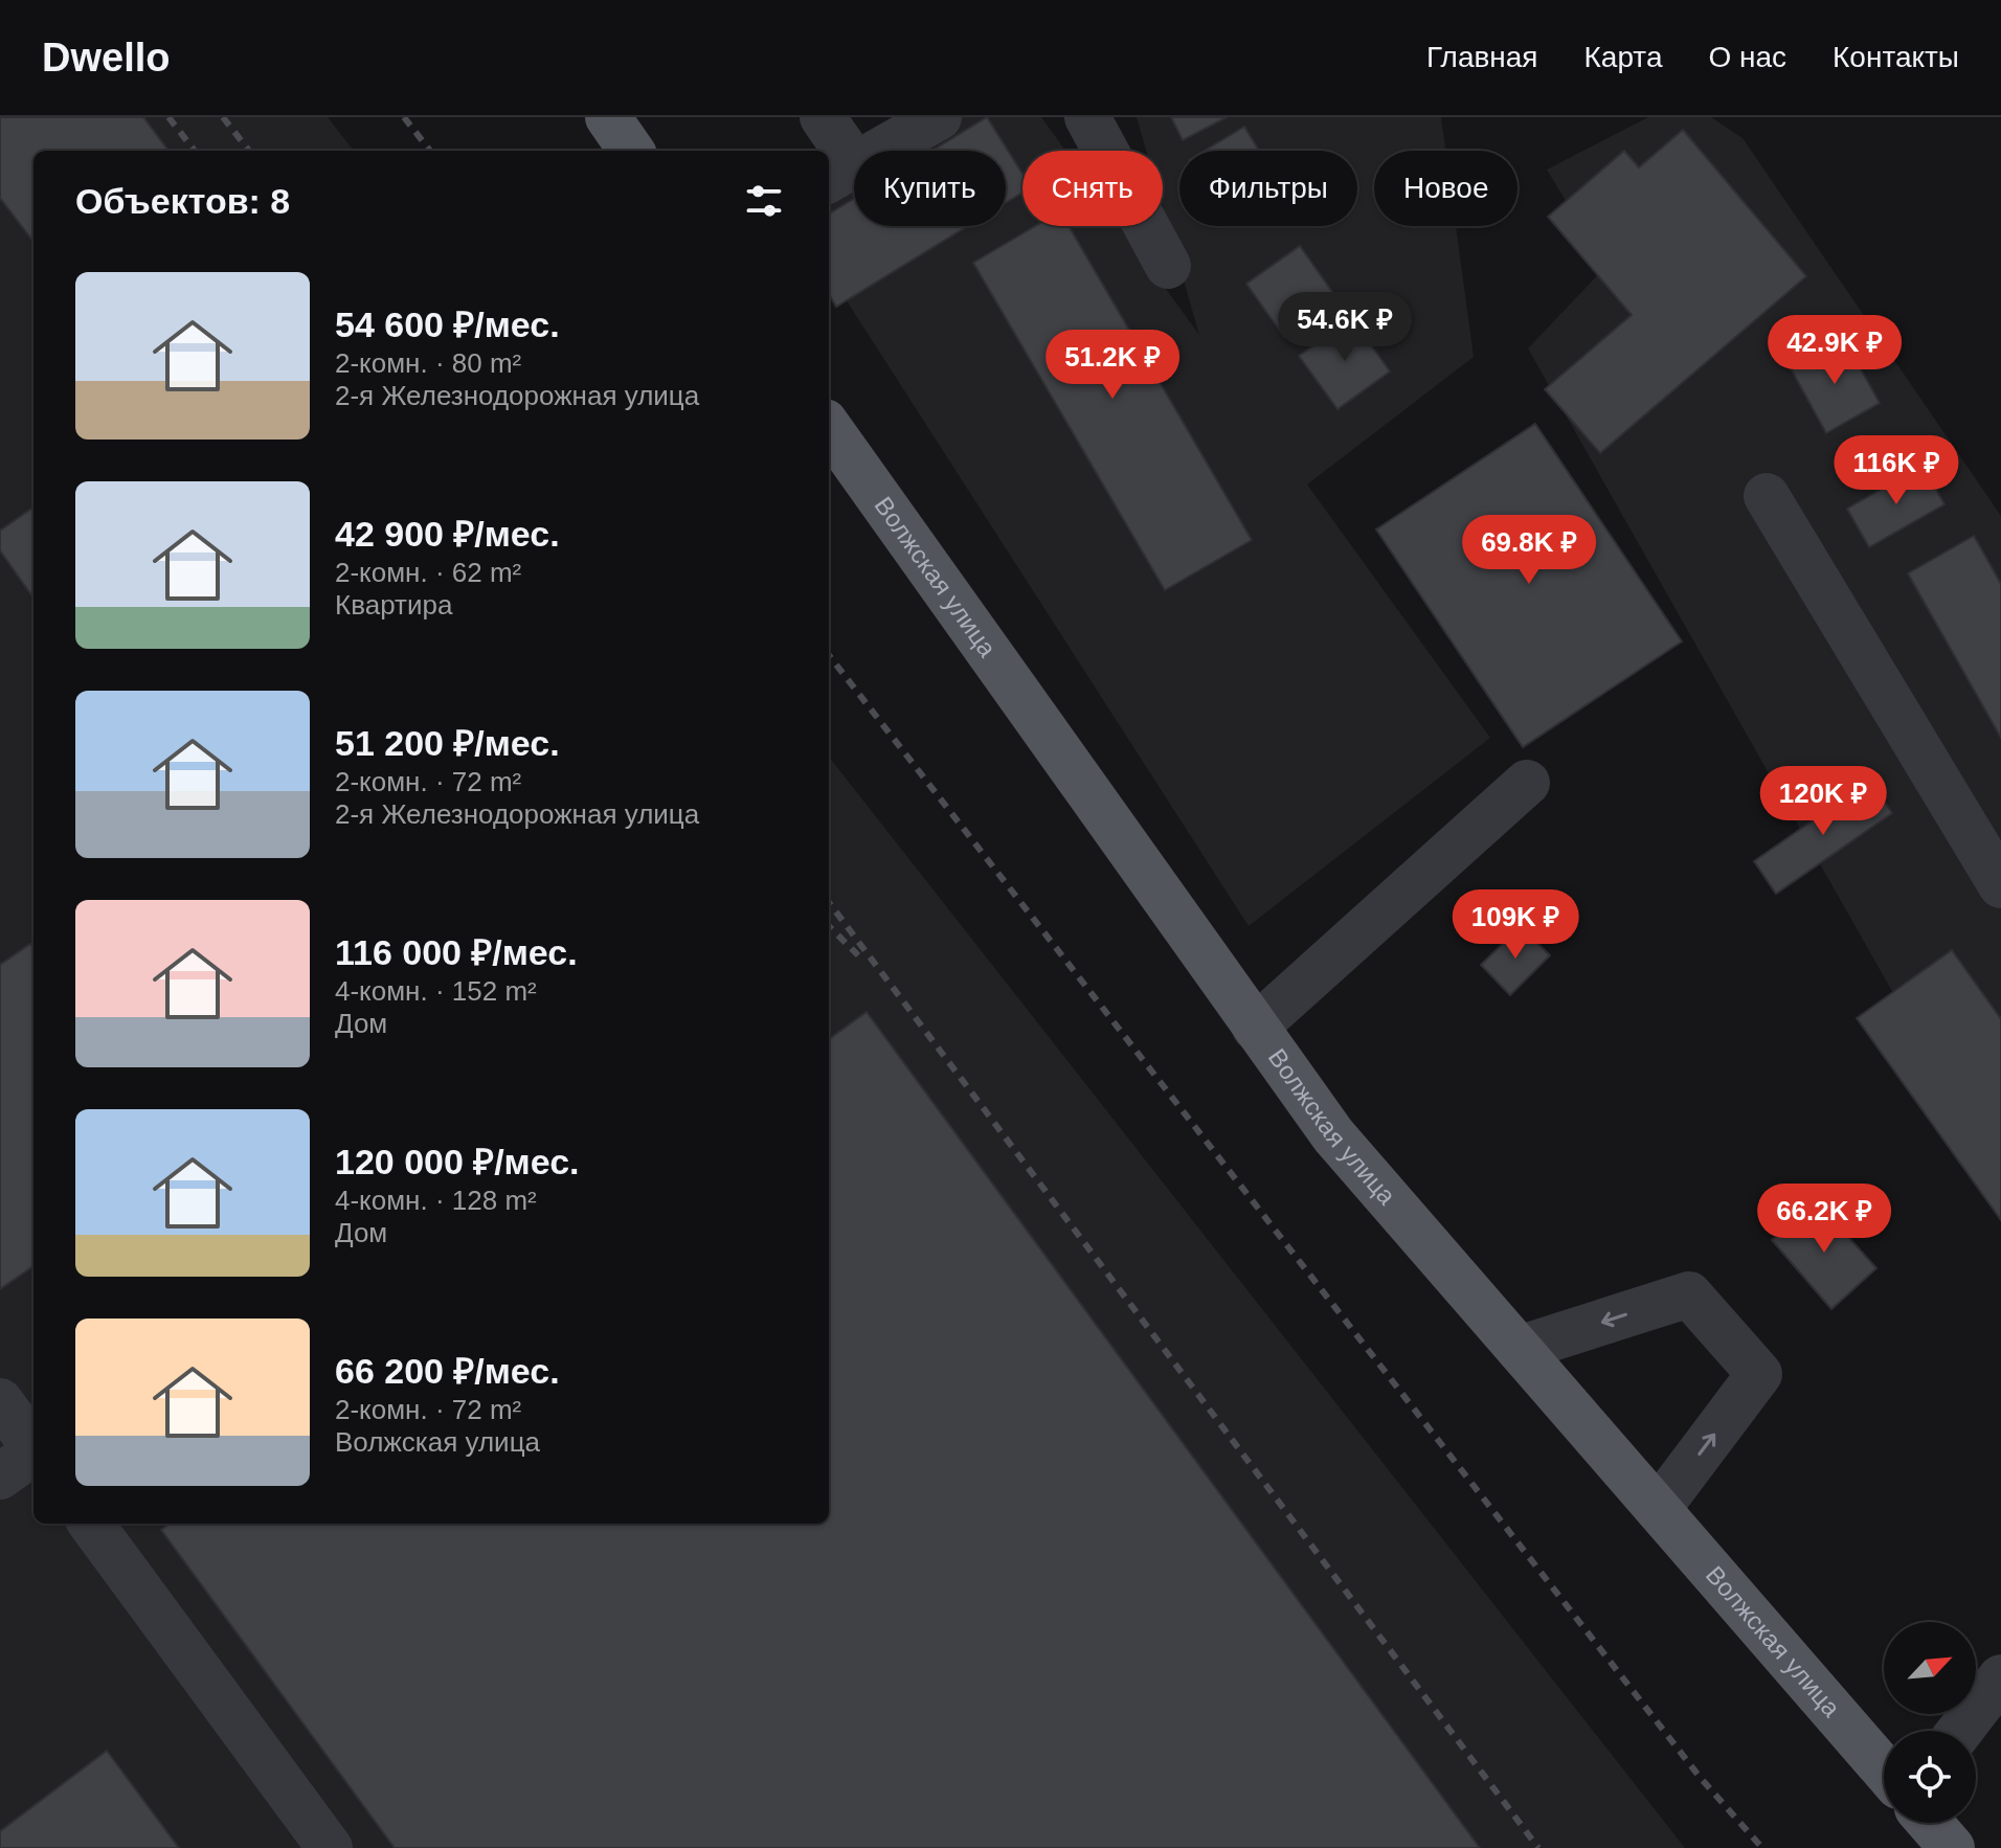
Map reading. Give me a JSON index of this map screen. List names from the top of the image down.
{
  "streets": {
    "main road": ["Волжская улица"]
  },
  "north": "top right",
  "page": {
    "header": "Dwello",
    "nav": [
      "Главная",
      "Карта",
      "О нас",
      "Контакты"
    ],
    "chip": [
      "Купить",
      "Снять",
      "Фильтры",
      "Новое"
    ],
    "heading": "Объектов: 8",
    "list": [
      {
        "name": "54 600 ₽/мес.",
        "note": "2-комн. · 80 m² · 2-я Железнодорожная улица"
      },
      {
        "name": "42 900 ₽/мес.",
        "note": "2-комн. · 62 m² · Квартира"
      },
      {
        "name": "51 200 ₽/мес.",
        "note": "2-комн. · 72 m² · 2-я Железнодорожная улица"
      },
      {
        "name": "116 000 ₽/мес.",
        "note": "4-комн. · 152 m² · Дом"
      },
      {
        "name": "120 000 ₽/мес.",
        "note": "4-комн. · 128 m² · Дом"
      },
      {
        "name": "66 200 ₽/мес.",
        "note": "2-комн. · 72 m² · Волжская улица"
      }
    ],
    "price": [
      "54.6K ₽",
      "42.9K ₽",
      "51.2K ₽",
      "116K ₽",
      "69.8K ₽",
      "120K ₽",
      "109K ₽",
      "66.2K ₽"
    ]
  }
}
